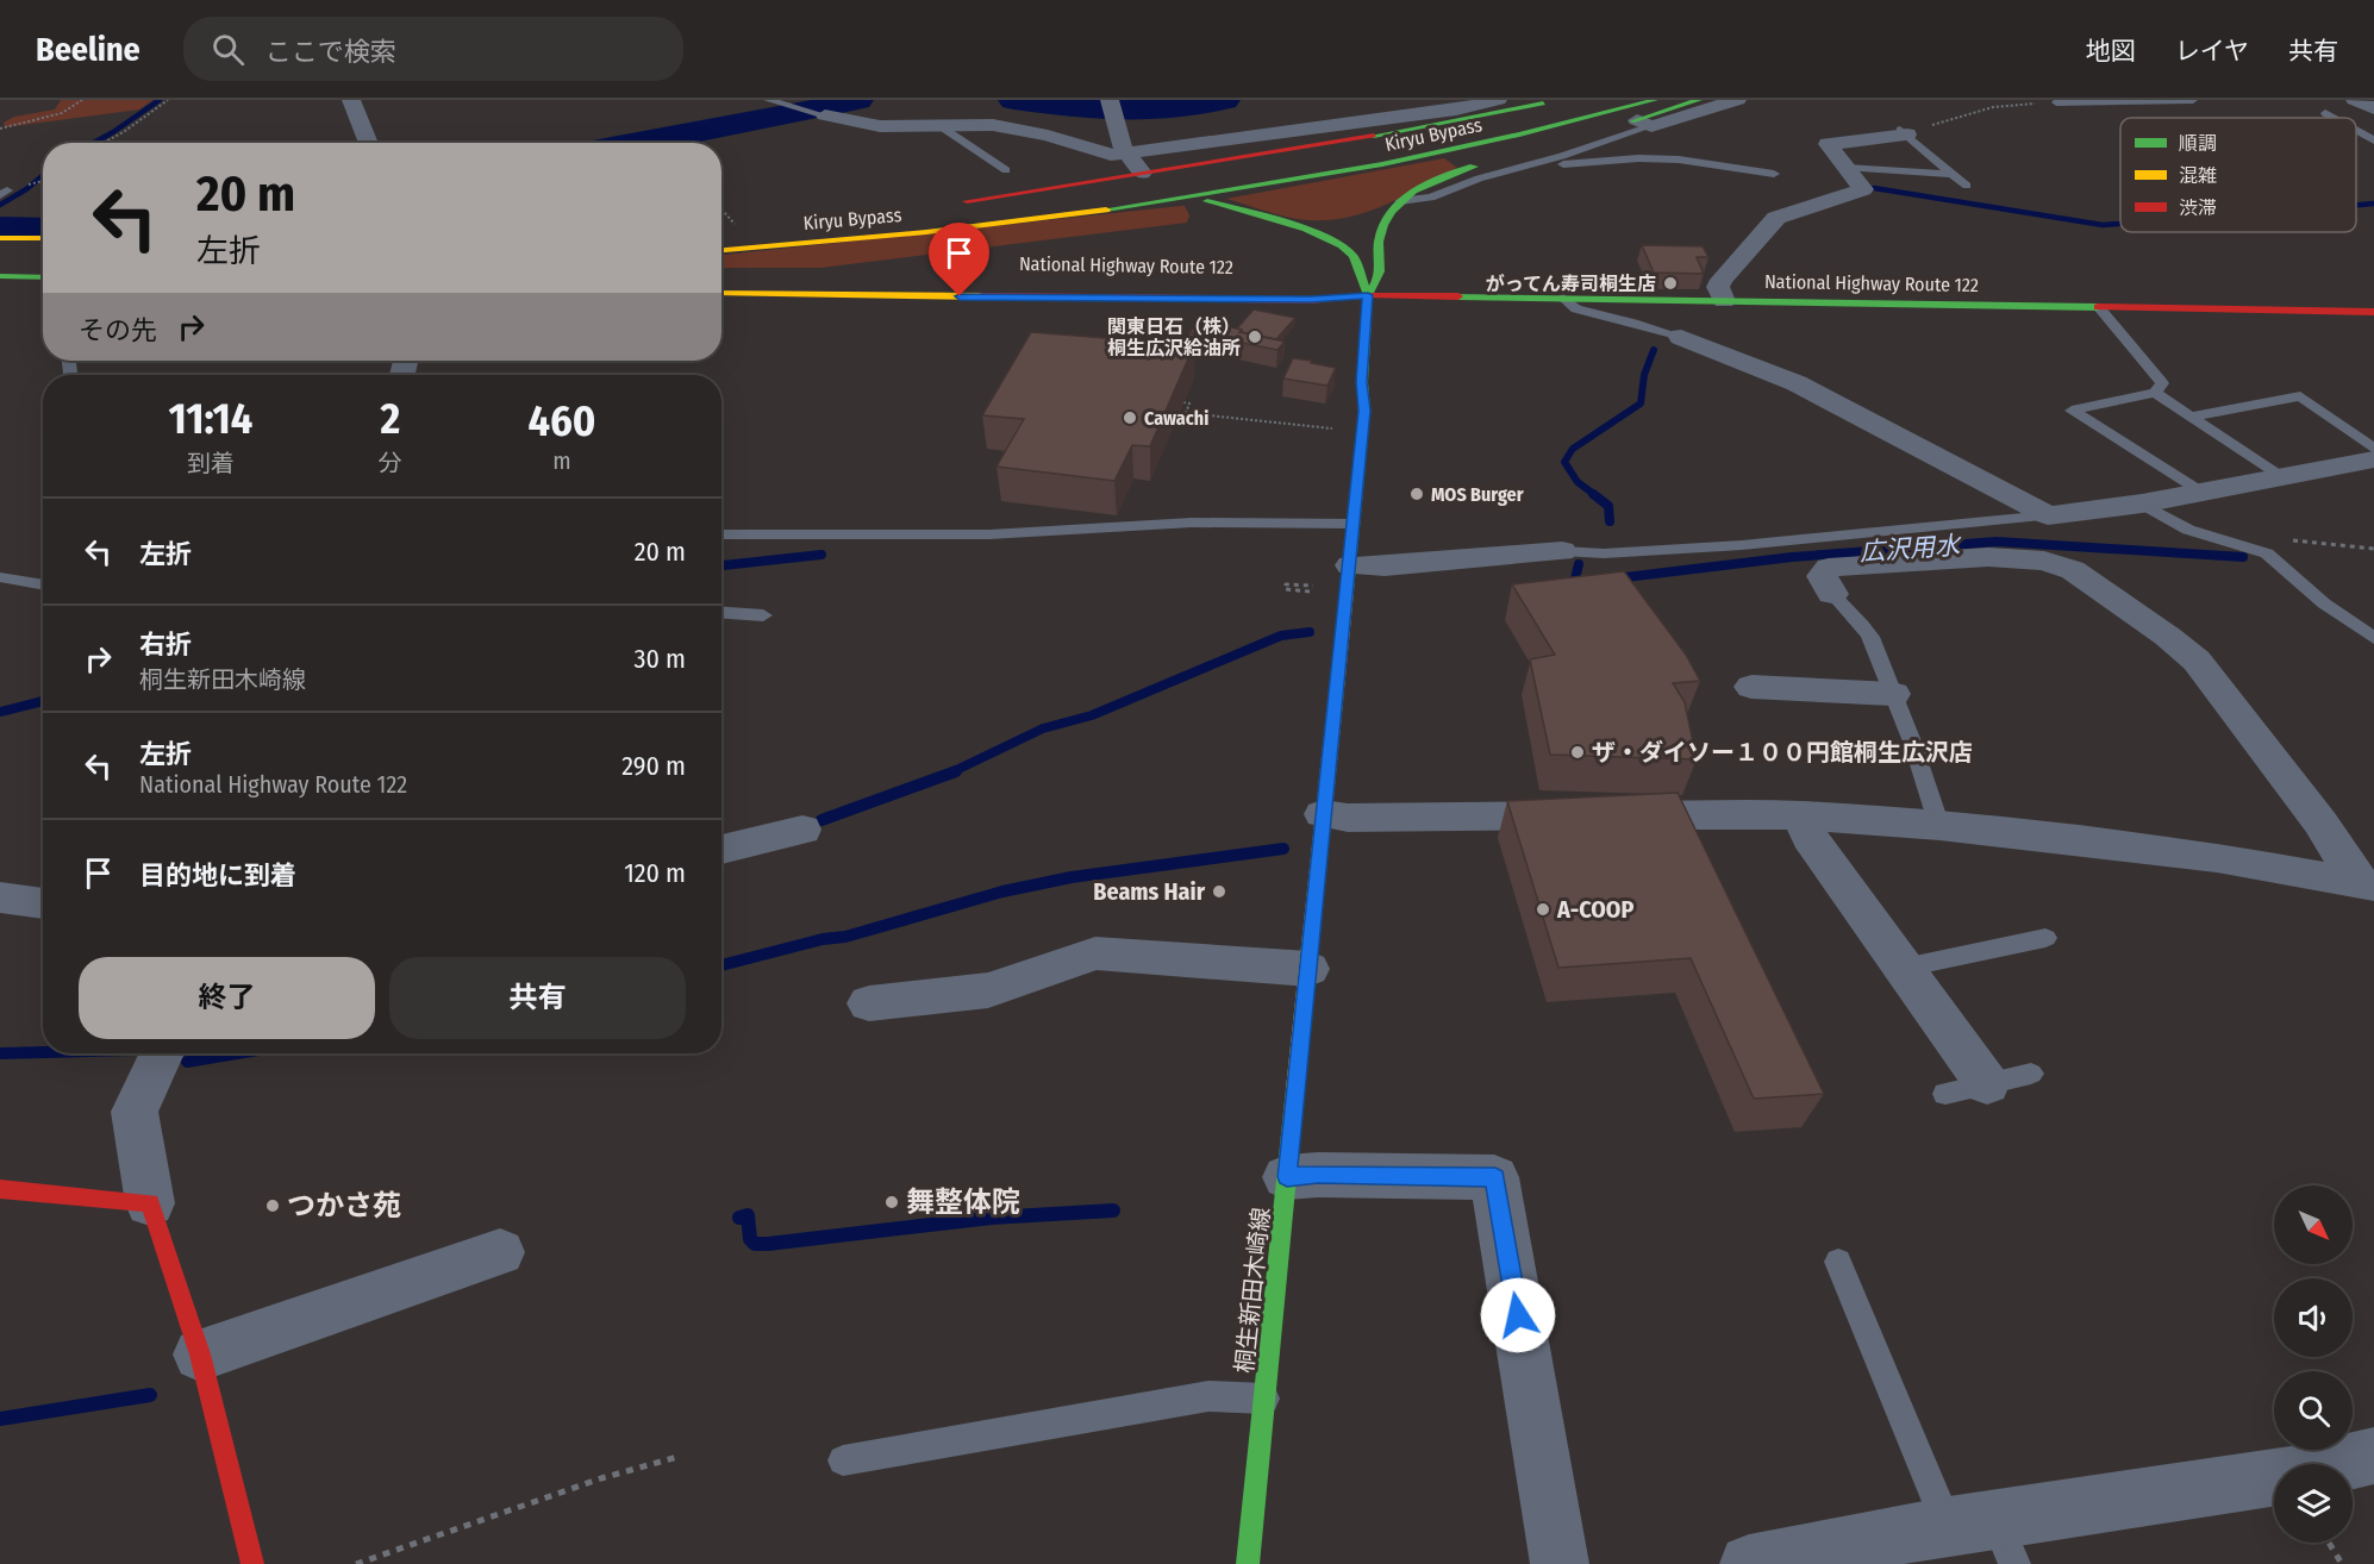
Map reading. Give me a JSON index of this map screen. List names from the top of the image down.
{
  "streets": {
    "main road": ["Kiryu Bypass", "National Highway Route 122", "桐生新田木崎線"]
  },
  "crossings": [
    ["National Highway Route 122", "桐生新田木崎線"]
  ],
  "water": ["広沢用水"],
  "places": [
    "がってん寿司桐生店",
    "関東日石（株） 桐生広沢給油所",
    "Cawachi",
    "MOS Burger",
    "ザ・ダイソー１００円館桐生広沢店",
    "Beams Hair",
    "A-COOP",
    "舞整体院",
    "つかさ苑"
  ],
  "legend": ["順調", "混雑", "渋滞"],
  "north": "bottom right",
  "page": {
    "header": "Beeline",
    "search": "ここで検索",
    "nav": ["地図", "レイヤ", "共有"],
    "turn": ["20 m", "左折"],
    "then": "その先",
    "eta": [
      "11:14",
      "到着",
      "2",
      "分",
      "460",
      "m"
    ],
    "list": [
      {
        "name": "左折",
        "value": "20 m"
      },
      {
        "name": "右折",
        "note": "桐生新田木崎線",
        "value": "30 m"
      },
      {
        "name": "左折",
        "note": "National Highway Route 122",
        "value": "290 m"
      },
      {
        "name": "目的地に到着",
        "value": "120 m"
      }
    ],
    "buttons": ["終了", "共有"]
  }
}
